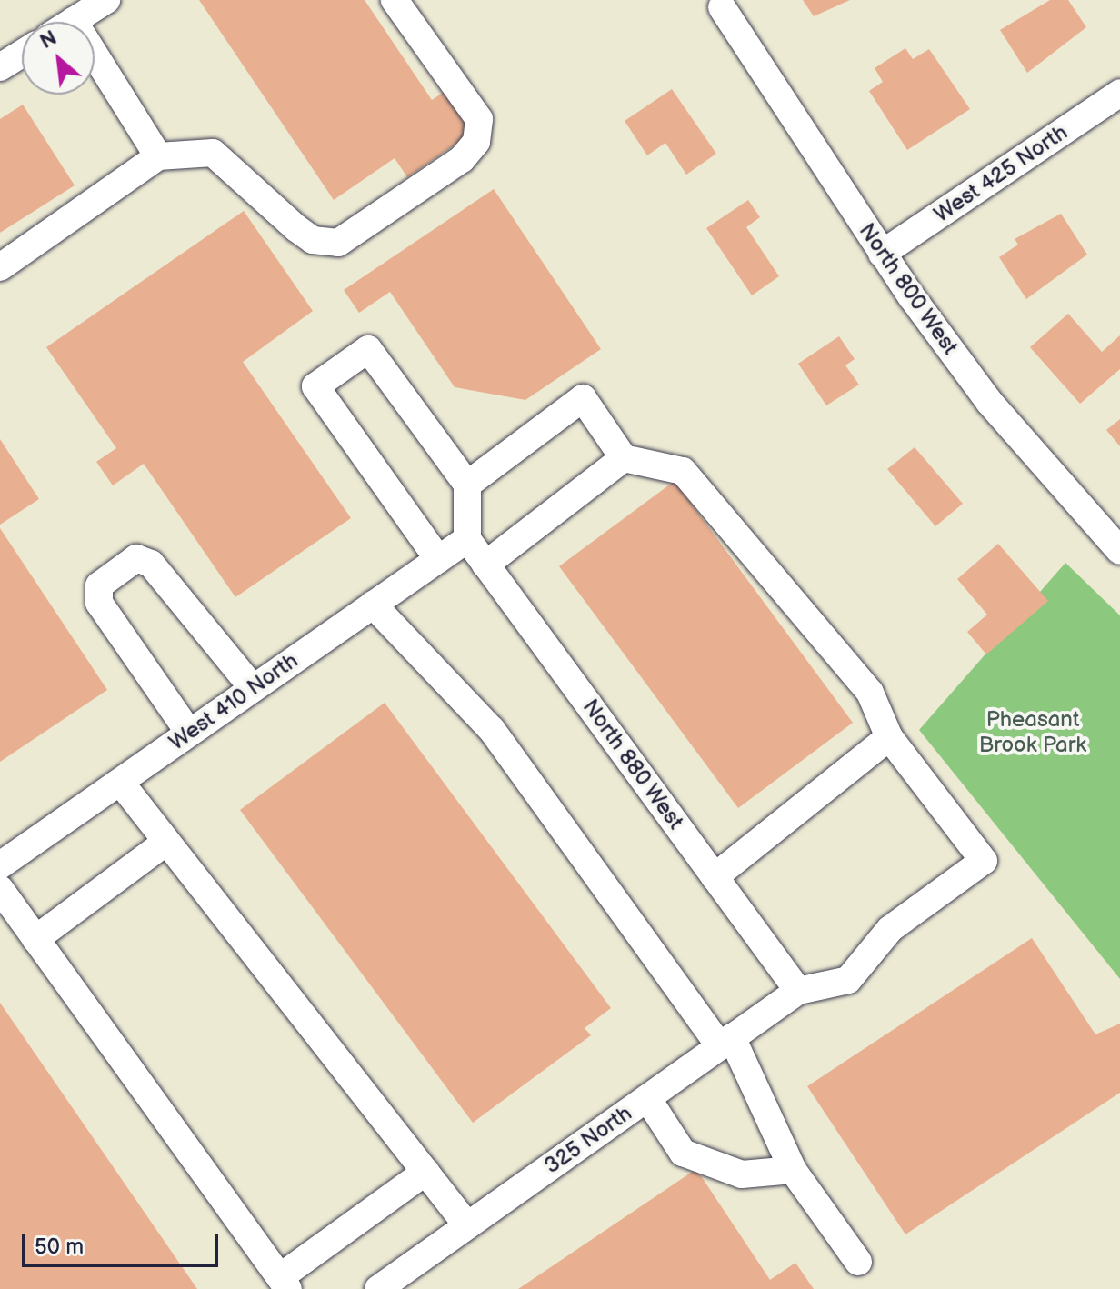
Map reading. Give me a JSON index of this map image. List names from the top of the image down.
{
  "streets": {
    "street": [
      "West 425 North",
      "North 800 West",
      "West 410 North",
      "North 880 West",
      "325 North"
    ]
  },
  "crossings": [
    ["West 425 North", "North 800 West"],
    ["West 410 North", "North 880 West"],
    ["North 880 West", "325 North"]
  ],
  "parks": ["Pheasant Brook Park"],
  "scale_bar": "50 m",
  "north": "top left"
}
